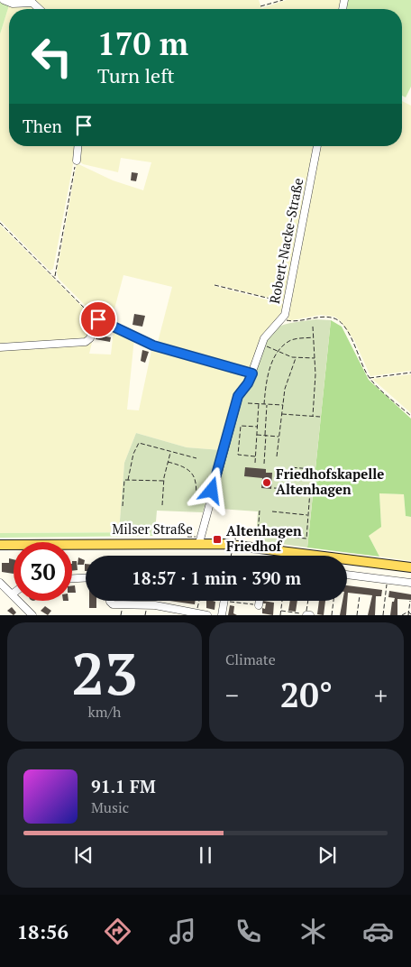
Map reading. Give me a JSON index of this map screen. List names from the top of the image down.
{
  "streets": {
    "main road": ["Milser Straße"],
    "street": ["Robert-Nacke-Straße"]
  },
  "crossings": [
    ["Robert-Nacke-Straße", "Milser Straße"]
  ],
  "places": {
    "other": ["Friedhofskapelle Altenhagen"],
    "transit": ["Altenhagen Friedhof"]
  },
  "page": {
    "turn": ["170 m", "Turn left"],
    "then": "Then",
    "limit": "30",
    "trip": "18:57 · 1 min · 390 m",
    "tile": [
      ["23", "km/h"],
      "Climate"
    ],
    "heat": ["−", "20°", "+"],
    "song": ["91.1 FM", "Music"],
    "tabs": "18:56"
  }
}
